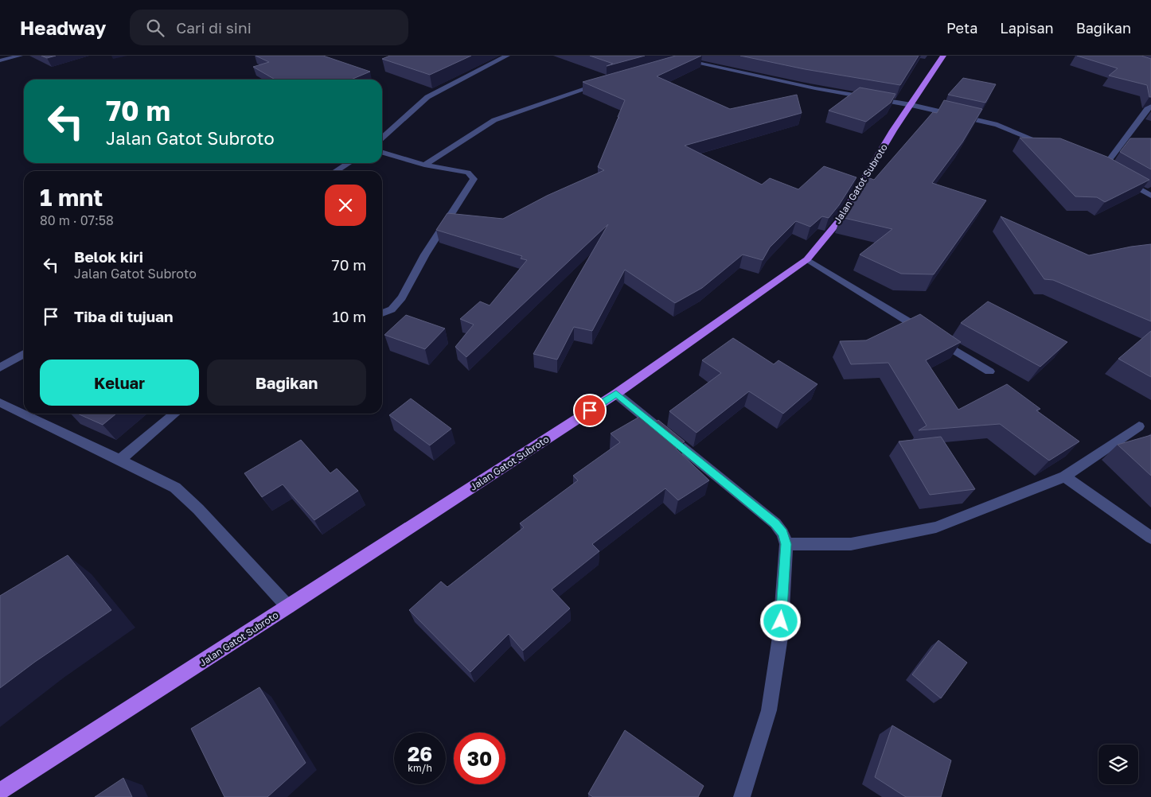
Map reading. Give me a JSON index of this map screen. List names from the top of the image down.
{
  "streets": {
    "main road": ["Jalan Gatot Subroto"]
  },
  "page": {
    "header": "Headway",
    "search": "Cari di sini",
    "nav": ["Peta", "Lapisan", "Bagikan"],
    "turn": ["70 m", "Jalan Gatot Subroto"],
    "heading": ["1 mnt", "80 m · 07:58"],
    "list": [
      {
        "name": "Belok kiri",
        "note": "Jalan Gatot Subroto",
        "value": "70 m"
      },
      {
        "name": "Tiba di tujuan",
        "value": "10 m"
      }
    ],
    "buttons": ["Keluar", "Bagikan"],
    "speed": "26 km/h",
    "limit": "30"
  }
}
